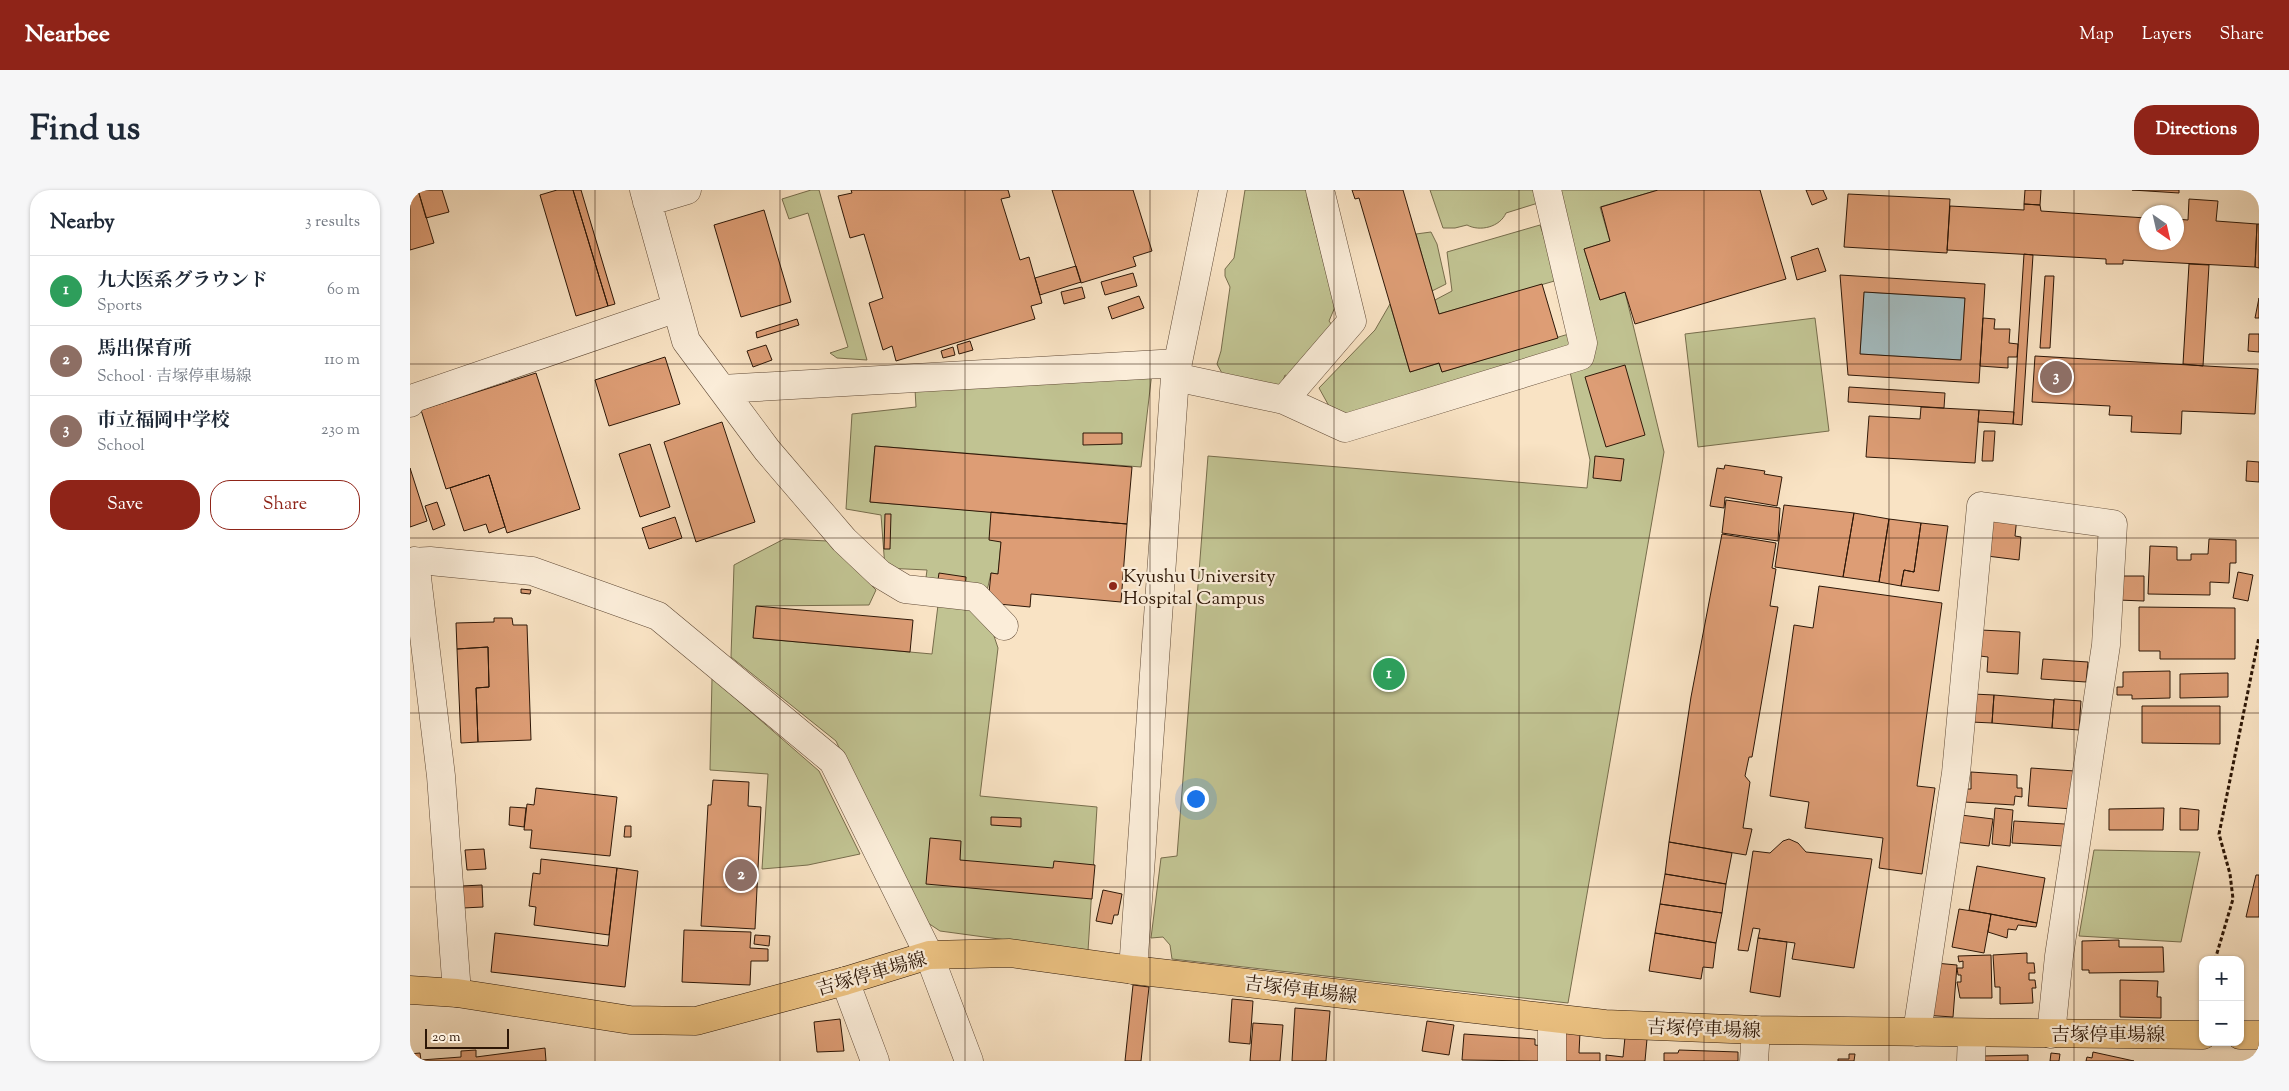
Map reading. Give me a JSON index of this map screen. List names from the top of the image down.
{
  "streets": {
    "main road": ["吉塚停車場線"]
  },
  "places": ["Kyushu University Hospital Campus"],
  "scale_bar": "20 m",
  "north": "bottom right",
  "page": {
    "header": "Nearbee",
    "nav": ["Map", "Layers", "Share"],
    "title": "Find us",
    "buttons": [
      "Directions",
      ["Save", "Share"]
    ],
    "heading": ["Nearby", "3 results"],
    "list": [
      {
        "mark": "1",
        "name": "九大医系グラウンド",
        "note": "Sports",
        "value": "60 m"
      },
      {
        "mark": "2",
        "name": "馬出保育所",
        "note": "School · 吉塚停車場線",
        "value": "110 m"
      },
      {
        "mark": "3",
        "name": "市立福岡中学校",
        "note": "School",
        "value": "230 m"
      }
    ],
    "pins": ["3", "1", "2"],
    "map_buttons": ["+", "−"],
    "scale": "20 m"
  }
}
